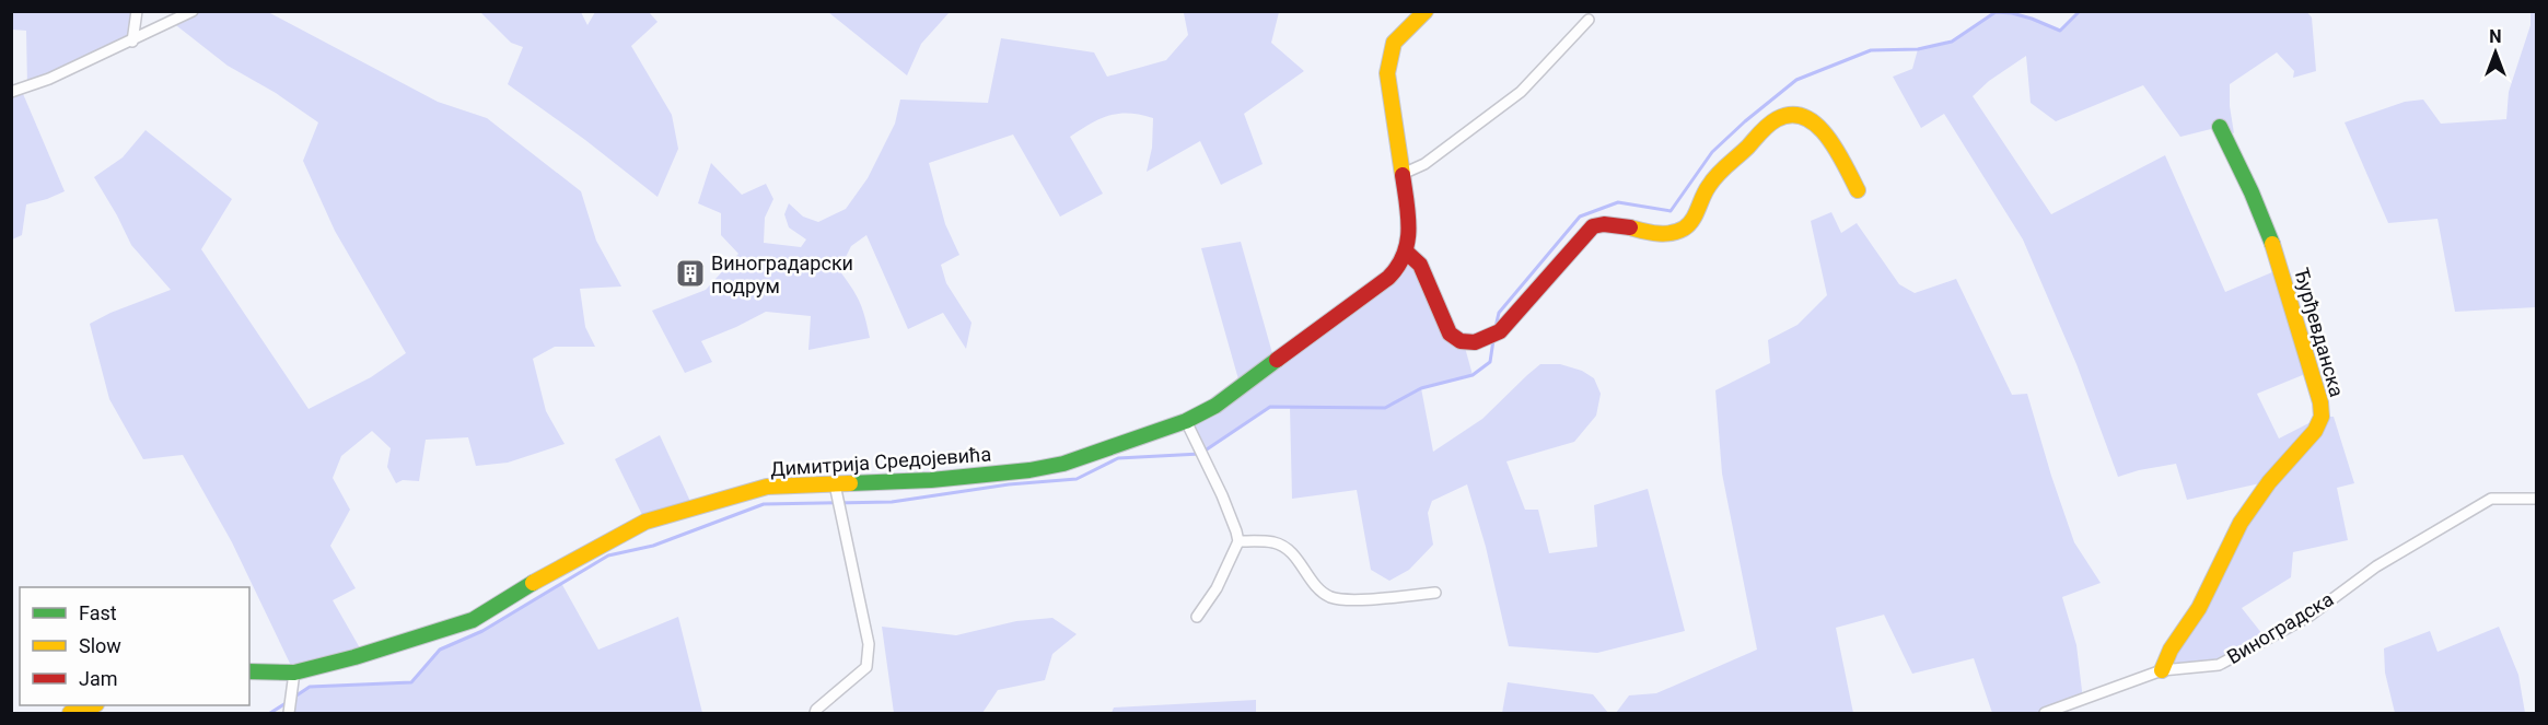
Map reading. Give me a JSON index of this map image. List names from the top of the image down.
{
  "streets": {
    "street": ["Ђурђевданска", "Димитрија Средојевића", "Виноградска"]
  },
  "crossings": [
    ["Ђурђевданска", "Виноградска"]
  ],
  "places": {
    "building": ["Виноградарски подрум"]
  },
  "legend": ["Fast", "Slow", "Jam"],
  "north": "top"
}
